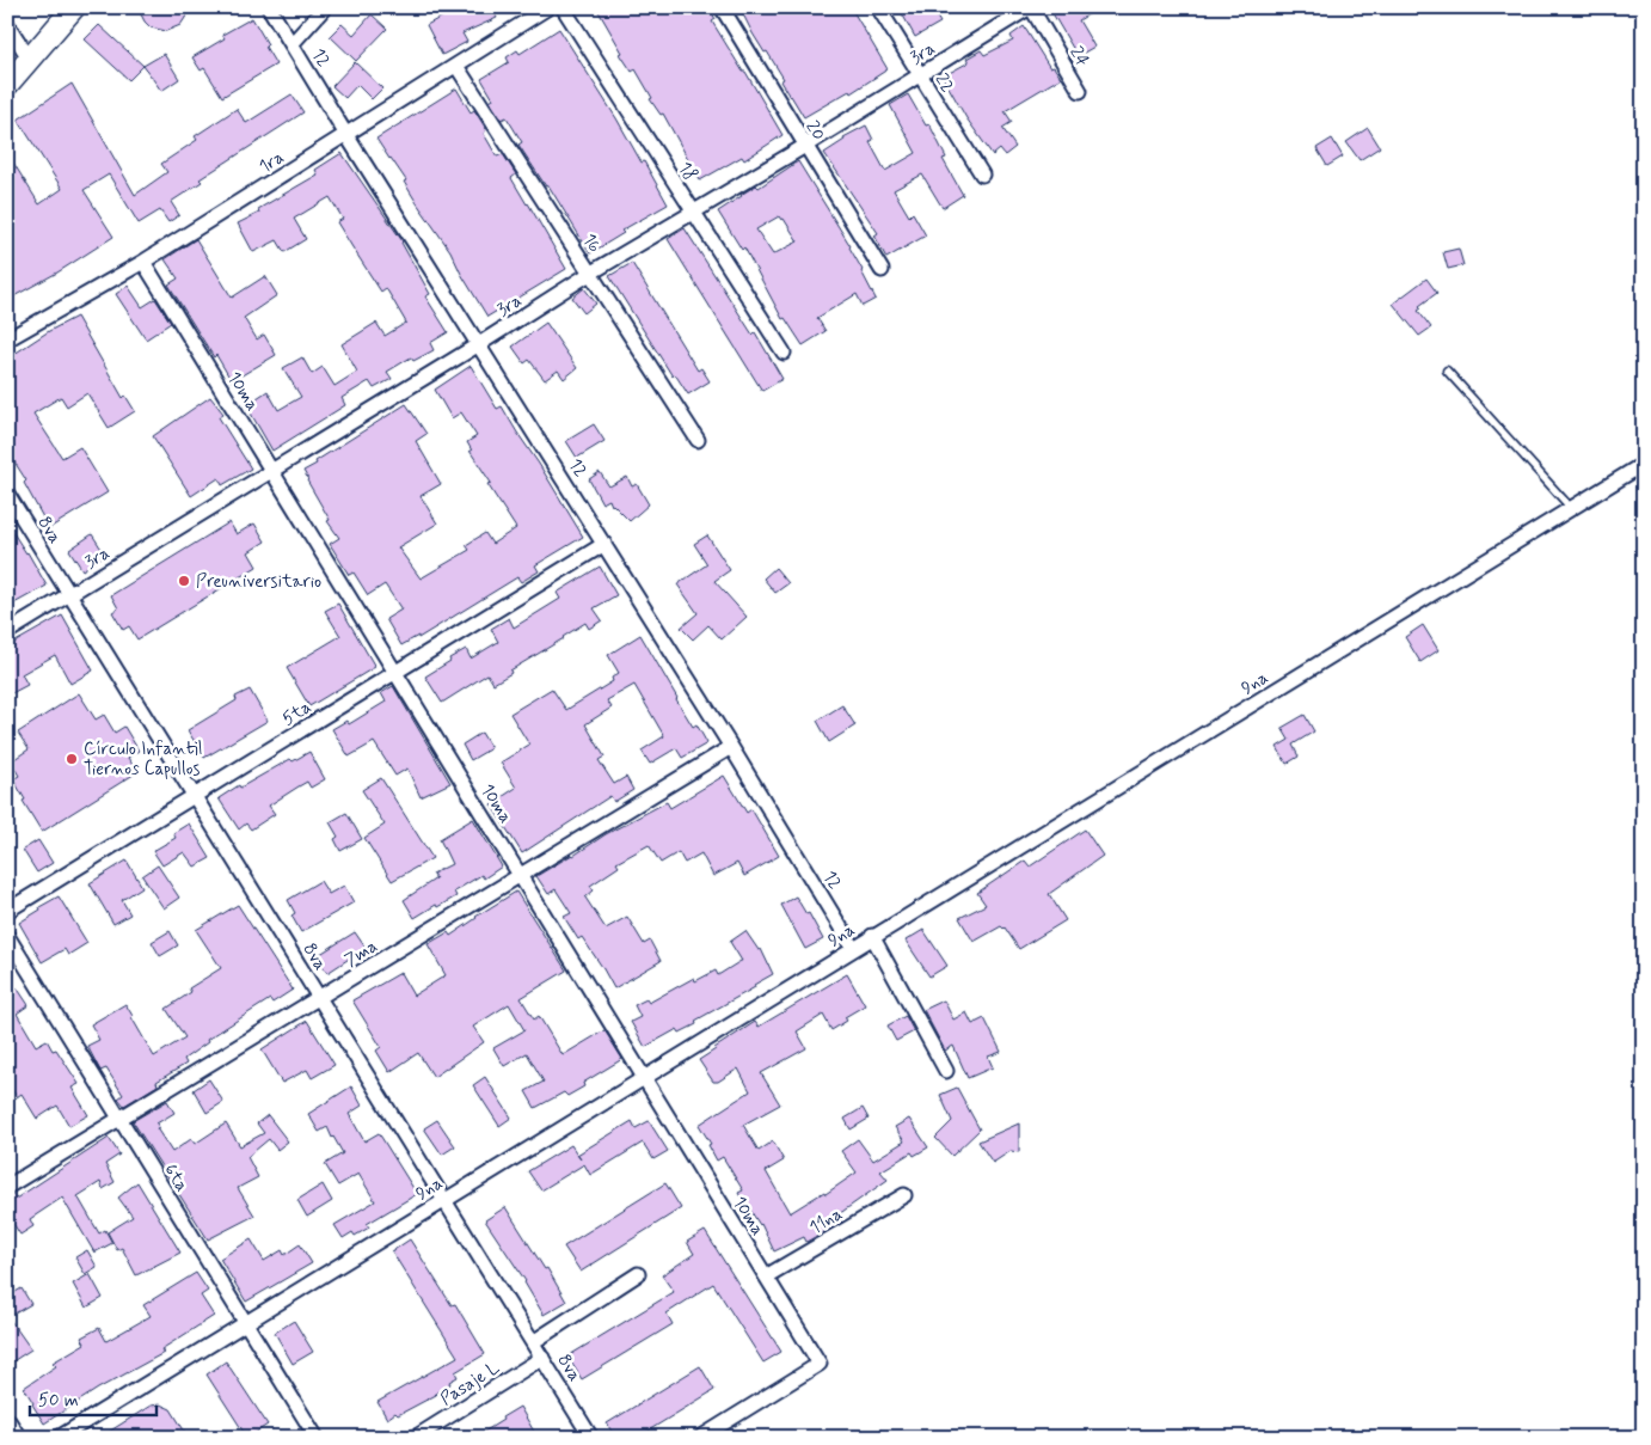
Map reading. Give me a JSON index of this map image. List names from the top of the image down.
{
  "streets": {
    "street": [
      "3ra",
      "24",
      "12",
      "22",
      "20",
      "1ra",
      "18",
      "16",
      "10ma",
      "8va",
      "9na",
      "5ta",
      "7ma",
      "6ta",
      "11na",
      "Pasaje L"
    ]
  },
  "crossings": [
    ["3ra", "24"],
    ["3ra", "12"],
    ["3ra", "22"],
    ["3ra", "20"],
    ["3ra", "18"],
    ["3ra", "16"],
    ["3ra", "10ma"],
    ["3ra", "8va"],
    ["12", "1ra"],
    ["12", "9na"],
    ["12", "5ta"],
    ["12", "7ma"],
    ["1ra", "16"],
    ["1ra", "10ma"],
    ["10ma", "9na"],
    ["10ma", "5ta"],
    ["10ma", "7ma"],
    ["10ma", "11na"],
    ["8va", "9na"],
    ["8va", "5ta"],
    ["8va", "7ma"],
    ["8va", "Pasaje L"],
    ["9na", "6ta"],
    ["7ma", "6ta"]
  ],
  "places": ["Preuniversitario", "Círculo Infantil Tiernos Capullos"],
  "scale_bar": "50 m"
}
